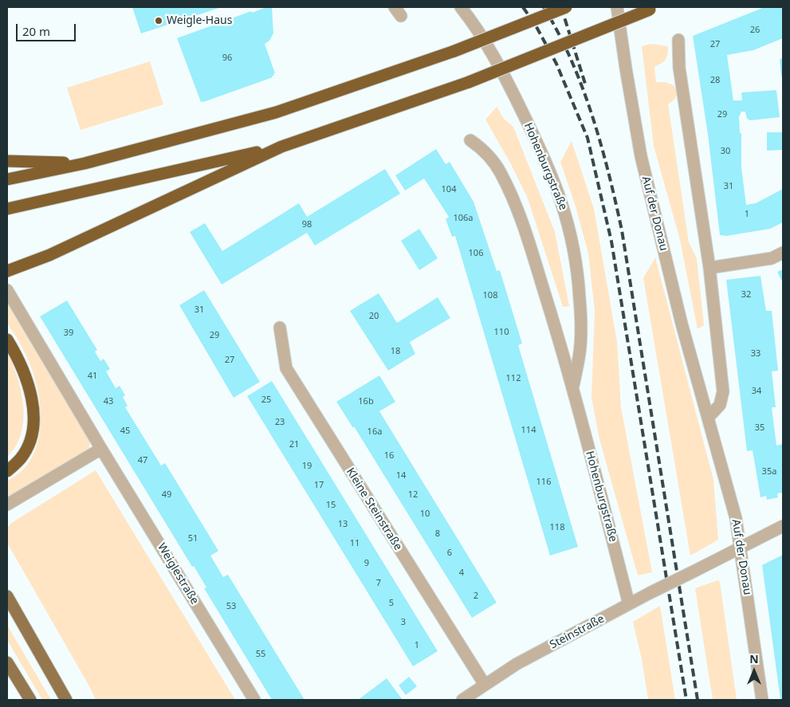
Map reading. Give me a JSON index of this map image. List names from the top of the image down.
{
  "streets": {
    "street": [
      "Hohenburgstraße",
      "Auf der Donau",
      "Kleine Steinstraße",
      "Weiglestraße",
      "Steinstraße"
    ]
  },
  "crossings": [
    ["Hohenburgstraße", "Steinstraße"],
    ["Auf der Donau", "Steinstraße"],
    ["Kleine Steinstraße", "Steinstraße"]
  ],
  "places": ["Weigle-Haus"],
  "house_numbers": [
    "26",
    "27",
    "96",
    "28",
    "29",
    "30",
    "31",
    "104",
    "1",
    "106a",
    "98",
    "106",
    "32",
    "108",
    "31",
    "20",
    "110",
    "39",
    "29",
    "18",
    "33",
    "27",
    "41",
    "112",
    "34",
    "25",
    "43",
    "16b",
    "23",
    "35",
    "114",
    "45",
    "16a",
    "21",
    "16",
    "47",
    "19",
    "35a",
    "14",
    "116",
    "17",
    "49",
    "12",
    "15",
    "10",
    "13",
    "118",
    "8",
    "51",
    "11",
    "6",
    "9",
    "4",
    "7",
    "2",
    "5",
    "53",
    "3",
    "1",
    "55"
  ],
  "scale_bar": "20 m",
  "north": "top"
}
